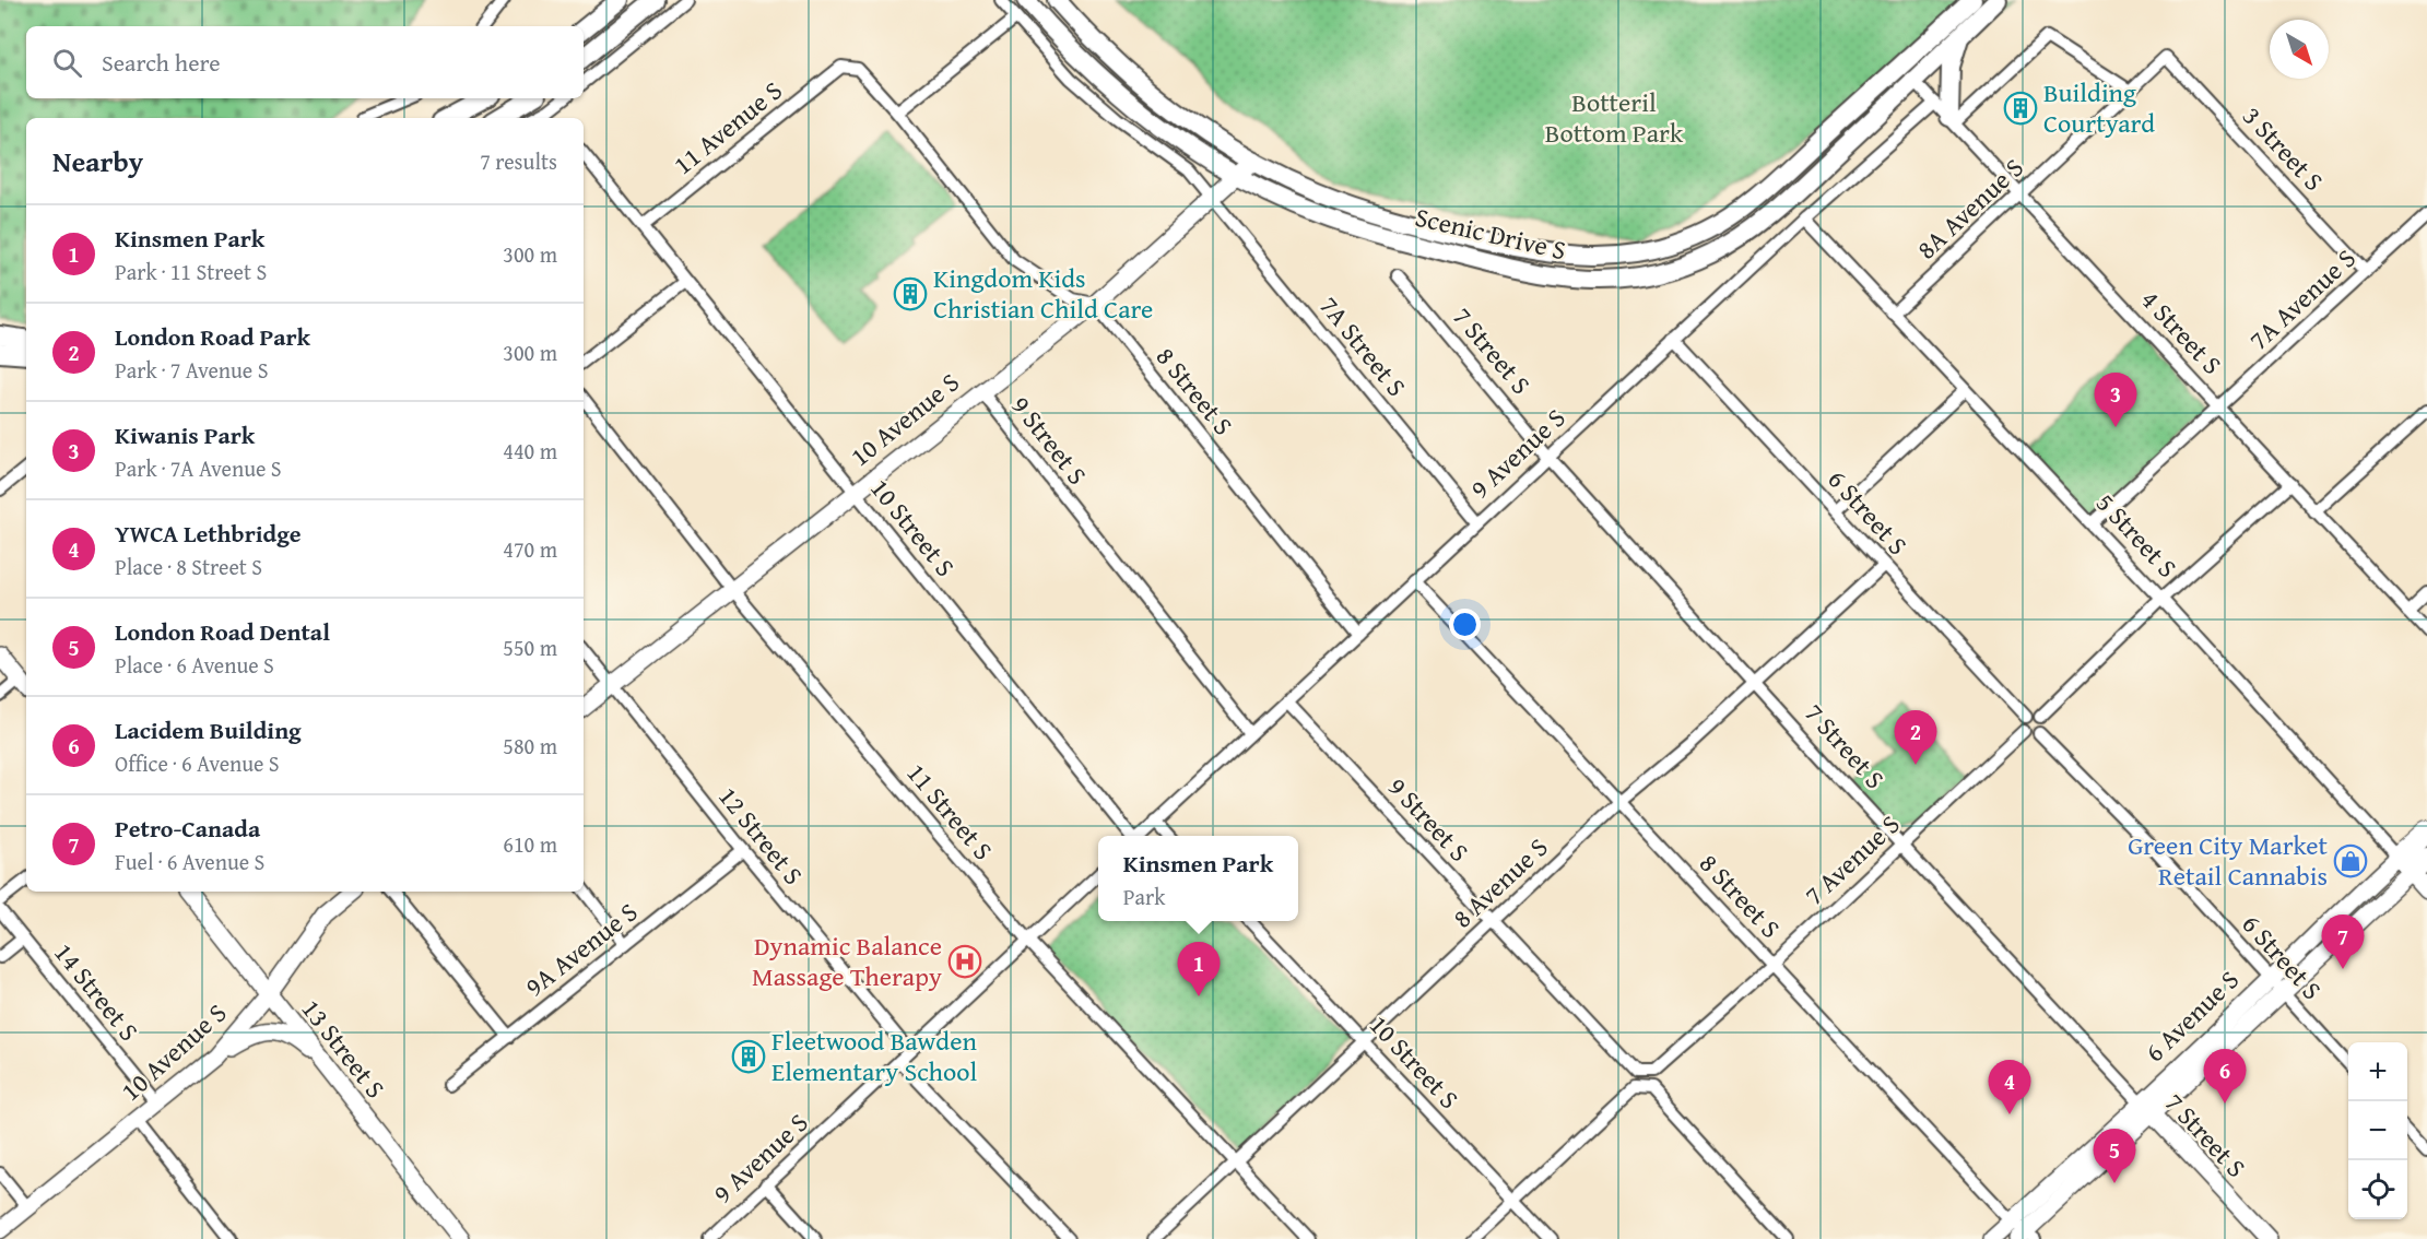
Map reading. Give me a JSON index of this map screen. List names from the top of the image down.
{
  "streets": {
    "highway": ["6 Avenue S"],
    "main road": ["Scenic Drive S"],
    "street": [
      "11 Avenue S",
      "3 Street S",
      "8A Avenue S",
      "7A Avenue S",
      "4 Street S",
      "7A Street S",
      "7 Street S",
      "8 Street S",
      "10 Avenue S",
      "9 Street S",
      "9 Avenue S",
      "6 Street S",
      "10 Street S",
      "5 Street S",
      "11 Street S",
      "12 Street S",
      "7 Avenue S",
      "8 Avenue S",
      "9A Avenue S",
      "14 Street S",
      "13 Street S"
    ]
  },
  "crossings": [
    ["11 Avenue S", "10 Street S"],
    ["3 Street S", "8A Avenue S"],
    ["3 Street S", "7A Avenue S"],
    ["8A Avenue S", "4 Street S"],
    ["8A Avenue S", "5 Street S"],
    ["Scenic Drive S", "4 Street S"],
    ["Scenic Drive S", "10 Avenue S"],
    ["7A Avenue S", "4 Street S"],
    ["7A Avenue S", "5 Street S"],
    ["4 Street S", "9 Avenue S"],
    ["7A Street S", "10 Avenue S"],
    ["7A Street S", "9 Avenue S"],
    ["7 Street S", "9 Avenue S"],
    ["7 Street S", "7 Avenue S"],
    ["7 Street S", "8 Avenue S"],
    ["7 Street S", "6 Avenue S"],
    ["8 Street S", "10 Avenue S"],
    ["8 Street S", "9 Avenue S"],
    ["8 Street S", "7 Avenue S"],
    ["8 Street S", "8 Avenue S"],
    ["8 Street S", "6 Avenue S"],
    ["10 Avenue S", "9 Street S"],
    ["10 Avenue S", "10 Street S"],
    ["10 Avenue S", "11 Street S"],
    ["10 Avenue S", "12 Street S"],
    ["10 Avenue S", "14 Street S"],
    ["10 Avenue S", "13 Street S"],
    ["9 Street S", "9 Avenue S"],
    ["9 Street S", "7 Avenue S"],
    ["9 Street S", "8 Avenue S"],
    ["9 Avenue S", "6 Street S"],
    ["9 Avenue S", "5 Street S"],
    ["9 Avenue S", "11 Street S"],
    ["9 Avenue S", "12 Street S"],
    ["6 Street S", "7 Avenue S"],
    ["6 Street S", "8 Avenue S"],
    ["6 Street S", "6 Avenue S"],
    ["10 Street S", "8 Avenue S"],
    ["5 Street S", "6 Avenue S"],
    ["11 Street S", "8 Avenue S"],
    ["12 Street S", "9A Avenue S"]
  ],
  "parks": ["Botteril Bottom Park"],
  "places": {
    "building": ["Building Courtyard", "Kingdom Kids Christian Child Care", "Fleetwood Bawden Elementary School"],
    "shop": ["Green City Market Retail Cannabis"],
    "hospital": ["Dynamic Balance Massage Therapy"]
  },
  "north": "bottom right",
  "page": {
    "search": "Search here",
    "heading": ["Nearby", "7 results"],
    "list": [
      {
        "mark": "1",
        "name": "Kinsmen Park",
        "note": "Park · 11 Street S",
        "value": "300 m"
      },
      {
        "mark": "2",
        "name": "London Road Park",
        "note": "Park · 7 Avenue S",
        "value": "300 m"
      },
      {
        "mark": "3",
        "name": "Kiwanis Park",
        "note": "Park · 7A Avenue S",
        "value": "440 m"
      },
      {
        "mark": "4",
        "name": "YWCA Lethbridge",
        "note": "Place · 8 Street S",
        "value": "470 m"
      },
      {
        "mark": "5",
        "name": "London Road Dental",
        "note": "Place · 6 Avenue S",
        "value": "550 m"
      },
      {
        "mark": "6",
        "name": "Lacidem Building",
        "note": "Office · 6 Avenue S",
        "value": "580 m"
      },
      {
        "mark": "7",
        "name": "Petro-Canada",
        "note": "Fuel · 6 Avenue S",
        "value": "610 m"
      }
    ],
    "pins": [
      "3",
      "2",
      "7",
      "1",
      "6",
      "4",
      "5"
    ],
    "popup": ["Kinsmen Park", "Park"],
    "map_buttons": ["+", "−"]
  }
}
